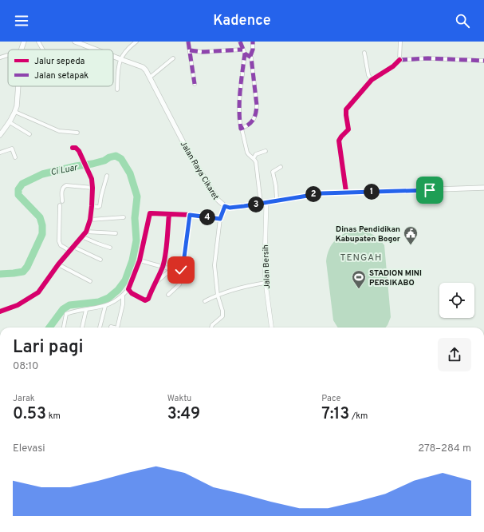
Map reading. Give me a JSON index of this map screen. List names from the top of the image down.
{
  "streets": {
    "main road": ["Jalan Raya Cikaret"],
    "street": ["Jalan Bersih"]
  },
  "crossings": [
    ["Jalan Raya Cikaret", "Jalan Bersih"]
  ],
  "districts": ["TENGAH"],
  "water": ["Ci Luar"],
  "places": {
    "public building": ["Dinas Pendidikan Kabupaten Bogor"],
    "sports": ["STADION MINI PERSIKABO"]
  },
  "legend": ["Jalur sepeda", "Jalan setapak"],
  "page": {
    "header": "Kadence",
    "pins": [
      "1",
      "2",
      "3",
      "4"
    ],
    "heading": ["Lari pagi", "08:10"],
    "stats": [
      ["Jarak", "0.53 km"],
      ["Waktu", "3:49"],
      ["Pace", "7:13 /km"]
    ],
    "chart": ["Elevasi", "278–284 m"]
  }
}
